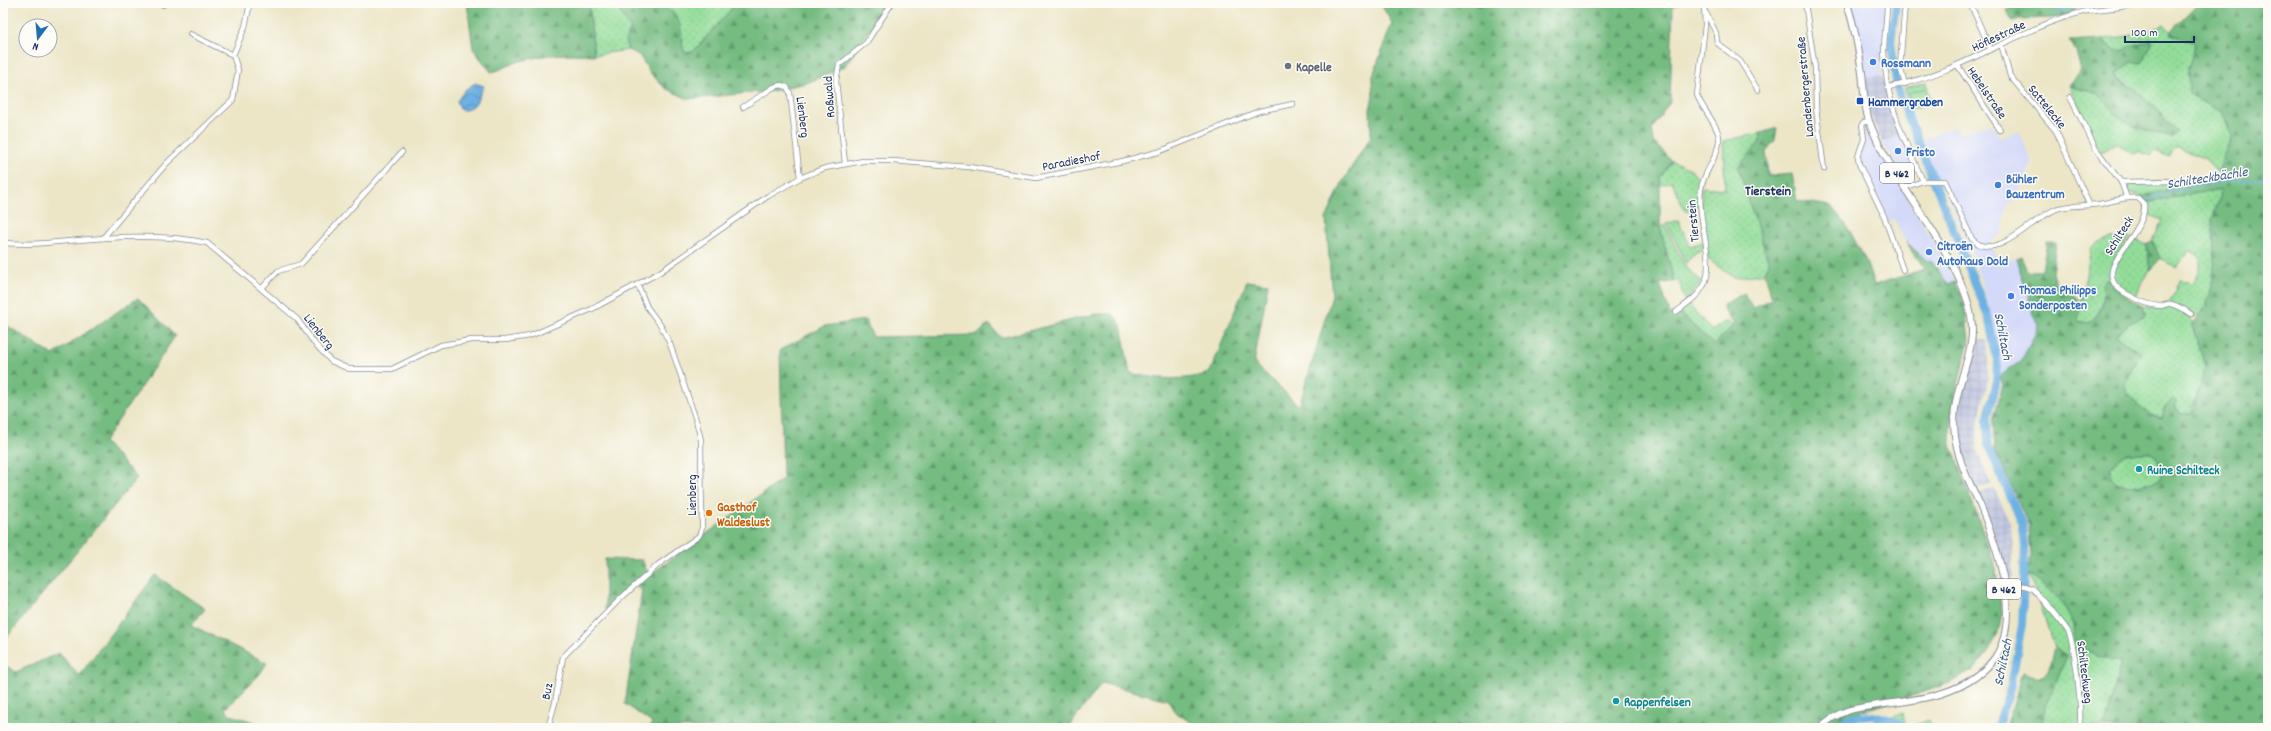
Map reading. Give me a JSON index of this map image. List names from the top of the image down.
{
  "streets": {
    "main road": ["B 462"],
    "street": [
      "Höflestraße",
      "Landenbergerstraße",
      "Hebelstraße",
      "Roßwald",
      "Sattelecke",
      "Lienberg",
      "Paradieshof",
      "Tierstein",
      "Schilteck",
      "Schilteckweg",
      "Buz"
    ]
  },
  "crossings": [
    ["Höflestraße", "Hebelstraße"],
    ["Höflestraße", "Sattelecke"],
    ["Roßwald", "Lienberg"],
    ["Roßwald", "Paradieshof"],
    ["Lienberg", "Paradieshof"],
    ["Lienberg", "Buz"],
    ["B 462", "Schilteckweg"]
  ],
  "districts": ["Tierstein"],
  "water": ["Schilteckbächle", "Schiltach"],
  "places": {
    "other": [
      "Rossmann",
      "Kapelle",
      "Fristo",
      "Bühler Bauzentrum",
      "Citroën Autohaus Dold",
      "Thomas Philipps Sonderposten",
      "Ruine Schilteck",
      "Gasthof Waldeslust",
      "Rappenfelsen"
    ],
    "transit": ["Hammergraben"]
  },
  "scale_bar": "100 m",
  "north": "bottom"
}
